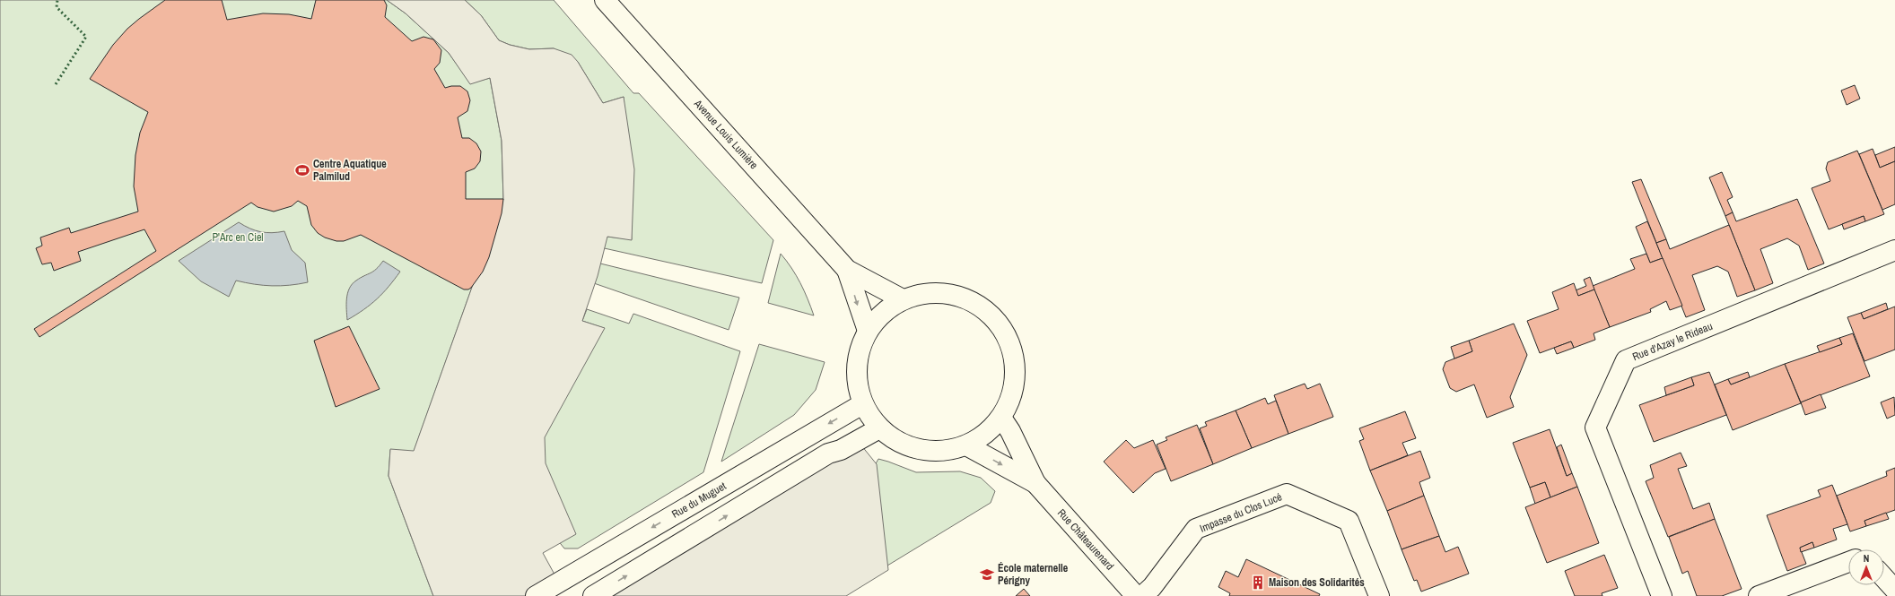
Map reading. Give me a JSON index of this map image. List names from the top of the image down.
{
  "streets": {
    "street": [
      "Avenue Louis Lumière",
      "Rue d'Azay le Rideau",
      "Rue du Muguet",
      "Impasse du Clos Lucé",
      "Rue Châteaurenard"
    ]
  },
  "parks": ["P'Arc en Ciel"],
  "places": {
    "sports": ["Centre Aquatique Palmilud"],
    "school or university": ["École maternelle Périgny"],
    "building": ["Maison des Solidarités"]
  },
  "north": "top"
}
